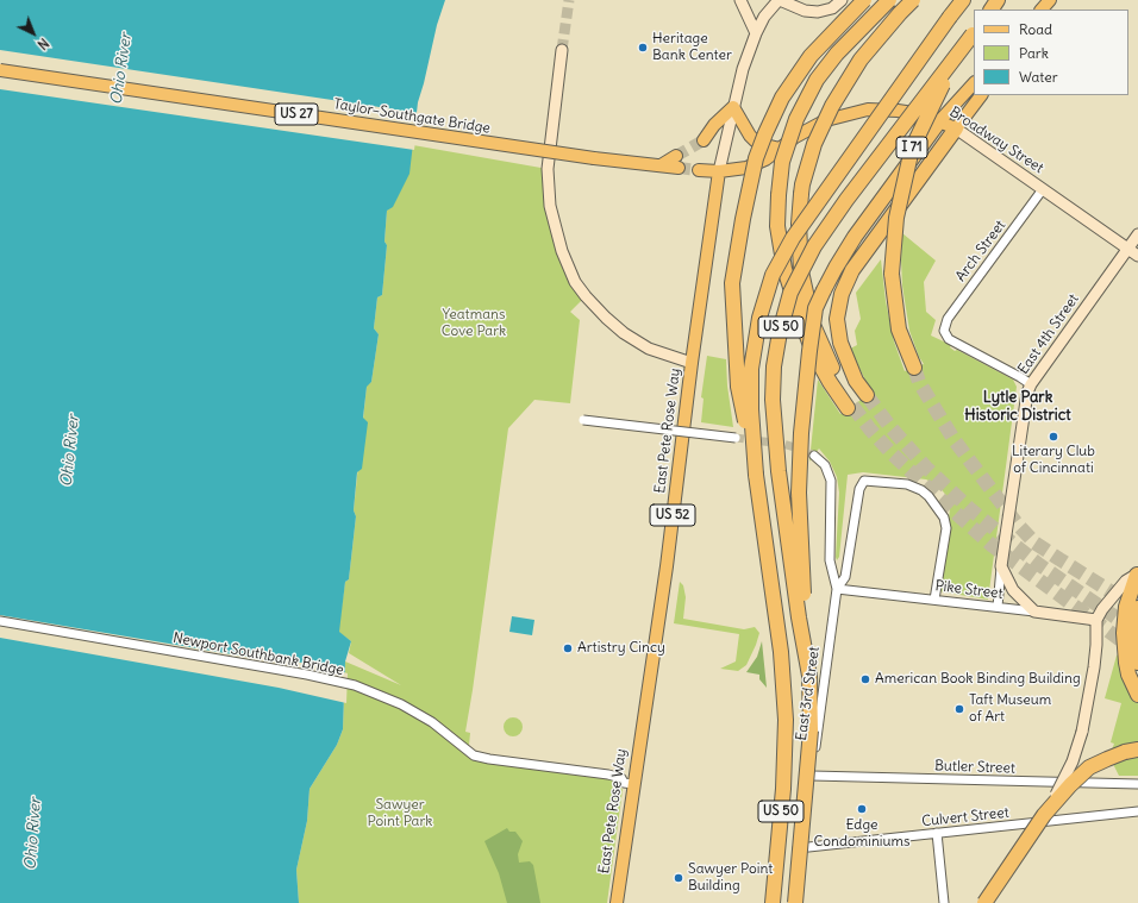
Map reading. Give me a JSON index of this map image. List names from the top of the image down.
{
  "streets": {
    "highway": ["I 71", "US 50"],
    "main road": [
      "US 27",
      "Taylor–Southgate Bridge",
      "Broadway Street",
      "East 4th Street",
      "East Pete Rose Way",
      "US 52",
      "Pike Street"
    ],
    "street": [
      "Arch Street",
      "Newport Southbank Bridge",
      "East 3rd Street",
      "Butler Street",
      "Culvert Street"
    ]
  },
  "crossings": [
    ["Broadway Street", "Arch Street"],
    ["Broadway Street", "East 4th Street"],
    ["Broadway Street", "East Pete Rose Way"],
    ["I 71", "US 50"],
    ["Arch Street", "East 4th Street"],
    ["East 4th Street", "Pike Street"],
    ["East Pete Rose Way", "Newport Southbank Bridge"],
    ["Pike Street", "East 3rd Street"],
    ["East 3rd Street", "Butler Street"],
    ["East 3rd Street", "Culvert Street"]
  ],
  "districts": ["Lytle Park Historic District"],
  "water": ["Ohio River"],
  "parks": ["Yeatmans Cove Park", "Sawyer Point Park"],
  "places": [
    "Heritage Bank Center",
    "Literary Club of Cincinnati",
    "Artistry Cincy",
    "American Book Binding Building",
    "Taft Museum of Art",
    "Edge Condominiums",
    "Sawyer Point Building"
  ],
  "legend": ["Road", "Park", "Water"],
  "north": "bottom right"
}
